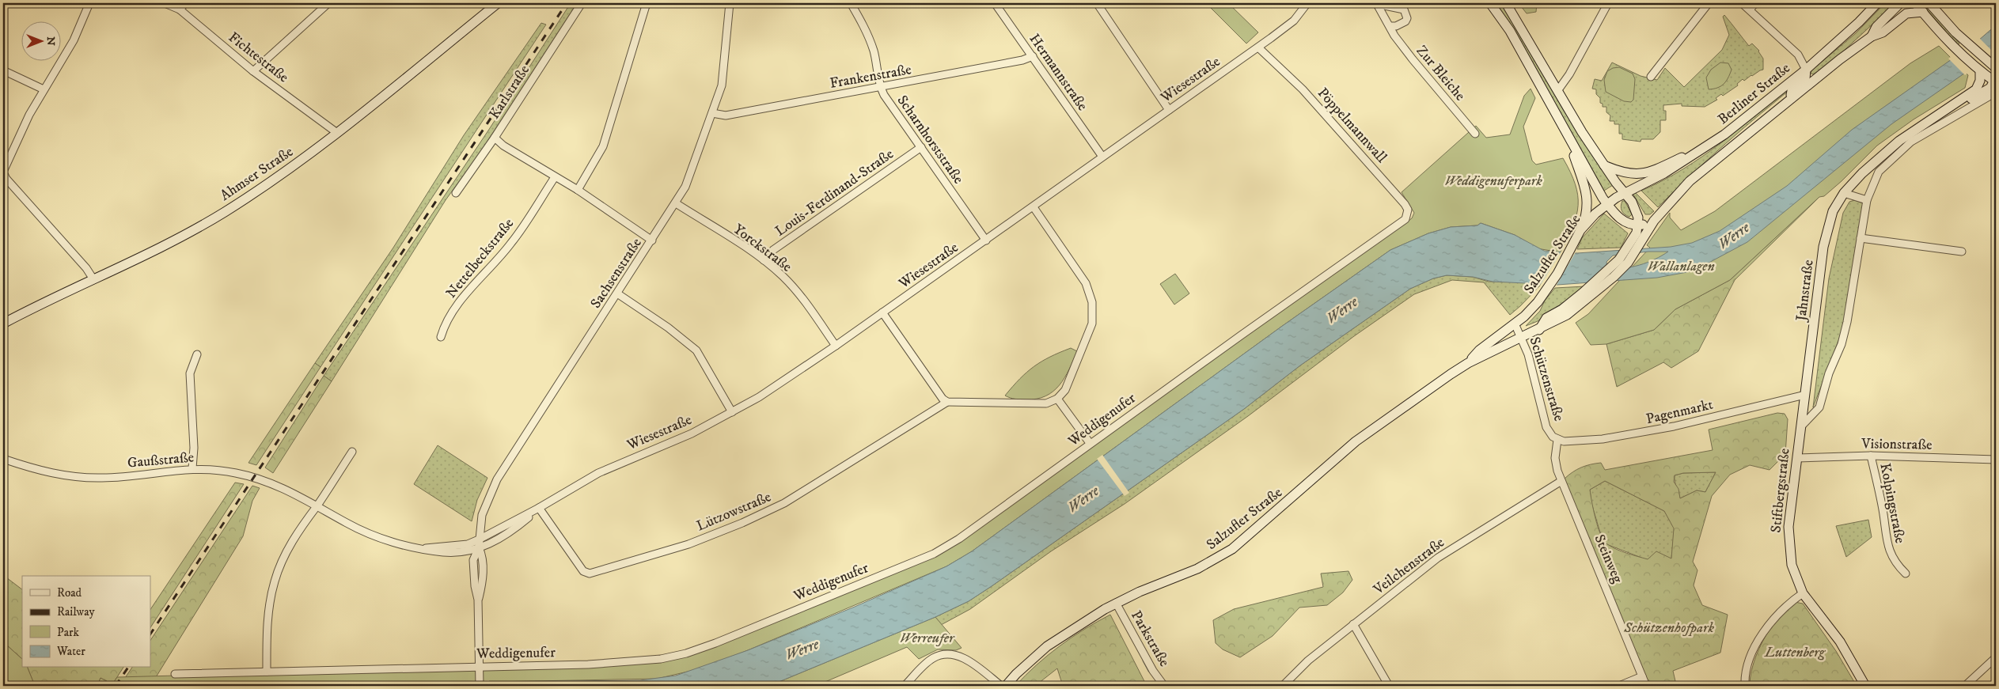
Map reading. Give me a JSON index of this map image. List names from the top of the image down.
{
  "streets": {
    "main road": [
      "Berliner Straße",
      "Ahmser Straße",
      "Salzufler Straße",
      "Jahnstraße",
      "Stiftbergstraße"
    ],
    "street": [
      "Fichtestraße",
      "Hermannstraße",
      "Zur Bleiche",
      "Frankenstraße",
      "Wiesestraße",
      "Karlstraße",
      "Pöppelmannwall",
      "Scharnhorststraße",
      "Louis-Ferdinand-Straße",
      "Yorckstraße",
      "Nettelbeckstraße",
      "Sachsenstraße",
      "Schützenstraße",
      "Pagenmarkt",
      "Weddigenufer",
      "Visionstraße",
      "Gaußstraße",
      "Kolpingstraße",
      "Lützowstraße",
      "Steinweg",
      "Veilchenstraße",
      "Parkstraße"
    ]
  },
  "crossings": [
    ["Fichtestraße", "Ahmser Straße"],
    ["Hermannstraße", "Frankenstraße"],
    ["Hermannstraße", "Wiesestraße"],
    ["Frankenstraße", "Scharnhorststraße"],
    ["Frankenstraße", "Sachsenstraße"],
    ["Wiesestraße", "Pöppelmannwall"],
    ["Wiesestraße", "Scharnhorststraße"],
    ["Wiesestraße", "Yorckstraße"],
    ["Wiesestraße", "Sachsenstraße"],
    ["Wiesestraße", "Gaußstraße"],
    ["Wiesestraße", "Lützowstraße"],
    ["Berliner Straße", "Salzufler Straße"],
    ["Pöppelmannwall", "Weddigenufer"],
    ["Scharnhorststraße", "Louis-Ferdinand-Straße"],
    ["Louis-Ferdinand-Straße", "Yorckstraße"],
    ["Yorckstraße", "Sachsenstraße"],
    ["Salzufler Straße", "Schützenstraße"],
    ["Salzufler Straße", "Parkstraße"],
    ["Jahnstraße", "Pagenmarkt"],
    ["Jahnstraße", "Stiftbergstraße"],
    ["Schützenstraße", "Pagenmarkt"],
    ["Schützenstraße", "Steinweg"],
    ["Pagenmarkt", "Stiftbergstraße"],
    ["Pagenmarkt", "Steinweg"],
    ["Visionstraße", "Stiftbergstraße"],
    ["Visionstraße", "Kolpingstraße"],
    ["Steinweg", "Veilchenstraße"]
  ],
  "water": ["Werre"],
  "parks": [
    "Weddigenuferpark",
    "Wallanlagen",
    "Schützenhofpark",
    "Werreufer",
    "Luttenberg"
  ],
  "legend": [
    "Road",
    "Railway",
    "Park",
    "Water"
  ],
  "north": "right"
}
